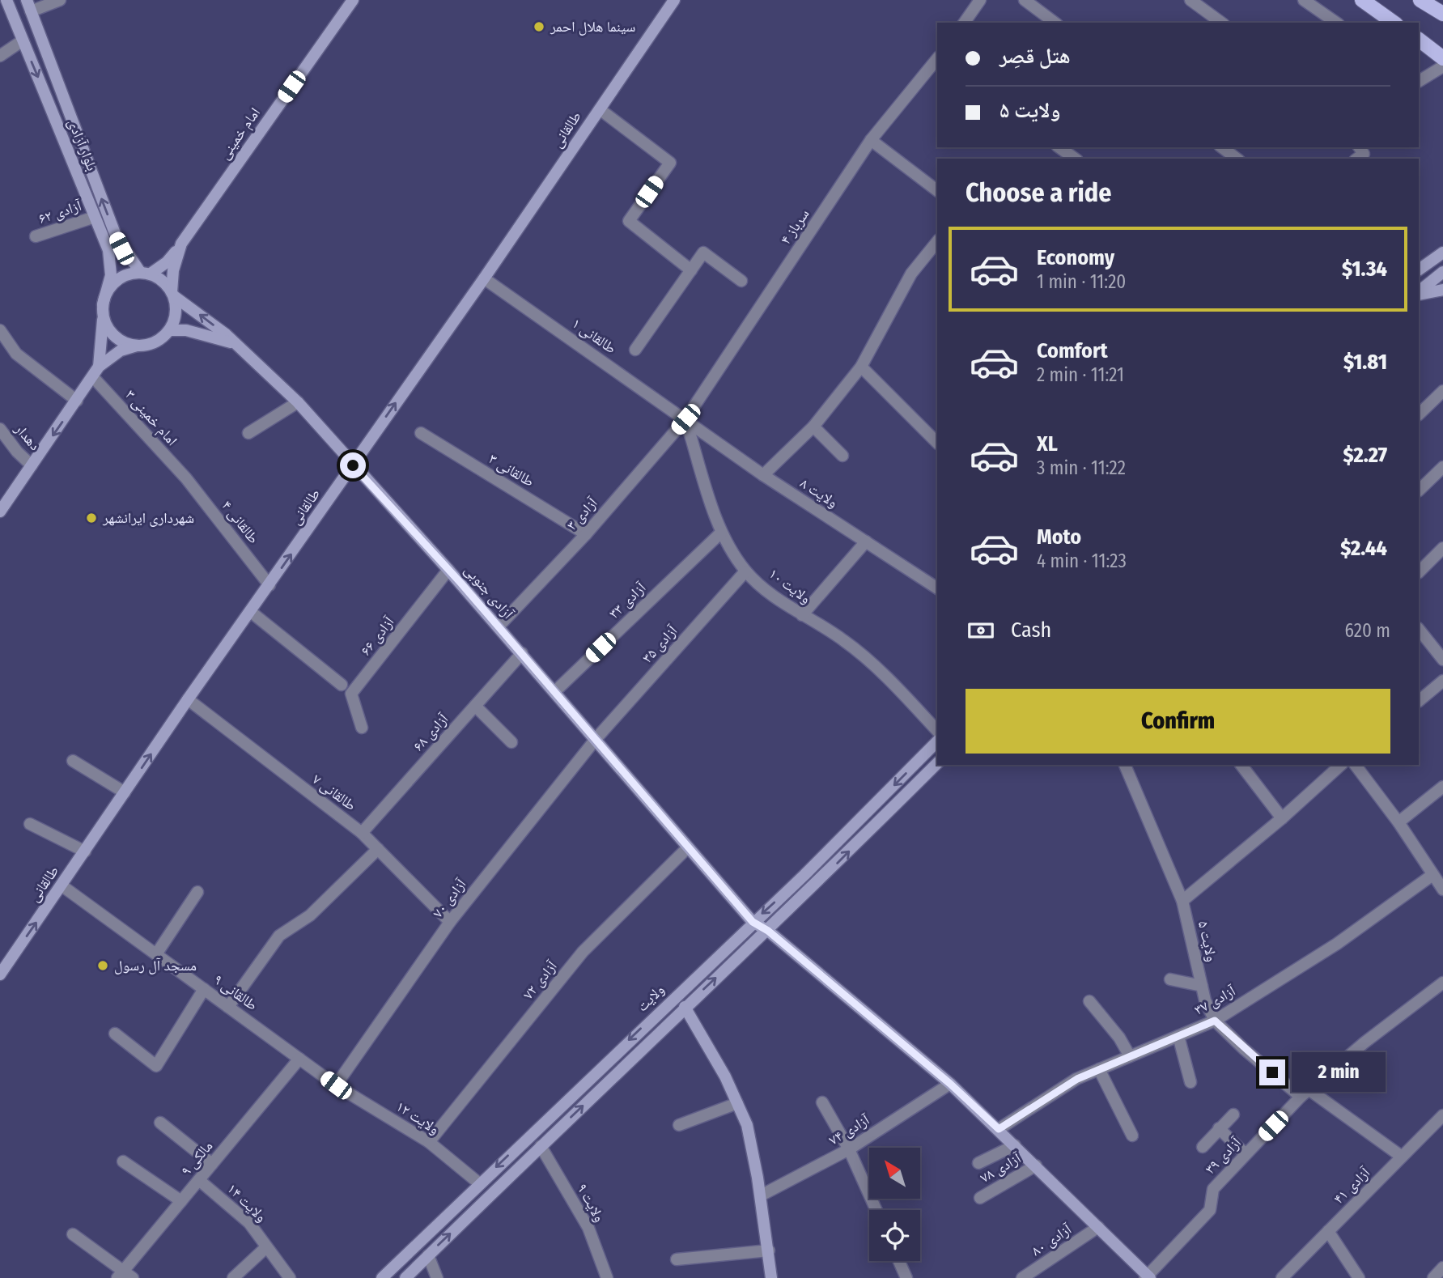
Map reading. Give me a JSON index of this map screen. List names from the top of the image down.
{
  "streets": {
    "main road": [
      "طالقانی",
      "امام خمینی",
      "بلوار آزادی",
      "آزادی جنوبی",
      "ولایت"
    ],
    "street": [
      "آزادی ۶۲",
      "سرباز ۴",
      "طالقانی ۱",
      "امام خمینی ۳",
      "دهدار",
      "طالقانی ۳",
      "ولایت ۸",
      "آزادی ۳",
      "طالقانی ۴",
      "ولایت ۱۰",
      "آزادی ۳۳",
      "آزادی ۶۶",
      "آزادی ۳۵",
      "آزادی ۶۸",
      "طالقانی ۷",
      "آزادی ۷۰",
      "ولایت ۵",
      "آزادی ۷۲",
      "طالقانی ۹",
      "آزادی ۳۷",
      "ولایت ۱۲",
      "آزادی ۷۴",
      "آزادی ۳۹",
      "مالکی ۹",
      "آزادی ۷۸",
      "آزادی ۴۱",
      "ولایت ۱۴",
      "ولایت ۹",
      "آزادی ۸۰"
    ]
  },
  "crossings": [
    ["طالقانی", "طالقانی ۱"],
    ["طالقانی", "طالقانی ۴"],
    ["طالقانی", "آزادی جنوبی"],
    ["طالقانی", "طالقانی ۷"],
    ["طالقانی", "طالقانی ۹"],
    ["امام خمینی", "بلوار آزادی"],
    ["امام خمینی", "آزادی جنوبی"],
    ["بلوار آزادی", "آزادی ۶۲"],
    ["بلوار آزادی", "امام خمینی ۳"],
    ["بلوار آزادی", "آزادی جنوبی"],
    ["سرباز ۴", "طالقانی ۱"],
    ["سرباز ۴", "ولایت ۸"],
    ["سرباز ۴", "آزادی ۳"],
    ["سرباز ۴", "ولایت ۱۰"],
    ["طالقانی ۱", "ولایت ۸"],
    ["طالقانی ۱", "آزادی ۳"],
    ["طالقانی ۱", "ولایت ۱۰"],
    ["امام خمینی ۳", "طالقانی ۴"],
    ["طالقانی ۳", "آزادی ۳"],
    ["ولایت ۸", "آزادی ۳"],
    ["ولایت ۸", "ولایت ۱۰"],
    ["آزادی ۳", "ولایت ۱۰"],
    ["آزادی ۳", "آزادی جنوبی"],
    ["ولایت ۱۰", "آزادی ۳۳"],
    ["ولایت ۱۰", "آزادی ۳۵"],
    ["آزادی جنوبی", "آزادی ۳۳"],
    ["آزادی جنوبی", "آزادی ۶۶"],
    ["آزادی جنوبی", "آزادی ۳۵"],
    ["آزادی جنوبی", "آزادی ۶۸"],
    ["آزادی جنوبی", "آزادی ۷۰"],
    ["آزادی جنوبی", "آزادی ۷۲"],
    ["آزادی جنوبی", "ولایت"],
    ["آزادی جنوبی", "آزادی ۳۷"],
    ["آزادی جنوبی", "آزادی ۷۴"],
    ["آزادی جنوبی", "آزادی ۳۹"],
    ["آزادی جنوبی", "آزادی ۷۸"],
    ["آزادی جنوبی", "آزادی ۸۰"],
    ["آزادی ۳۵", "آزادی ۷۰"],
    ["آزادی ۶۸", "طالقانی ۷"],
    ["طالقانی ۷", "آزادی ۷۰"],
    ["آزادی ۷۰", "طالقانی ۹"],
    ["آزادی ۷۰", "ولایت ۱۲"],
    ["ولایت ۵", "آزادی ۳۷"],
    ["ولایت ۵", "آزادی ۳۹"],
    ["ولایت ۵", "آزادی ۴۱"],
    ["آزادی ۷۲", "ولایت ۱۲"],
    ["طالقانی ۹", "ولایت ۱۲"],
    ["طالقانی ۹", "مالکی ۹"],
    ["ولایت", "ولایت ۱۲"],
    ["ولایت", "ولایت ۹"],
    ["مالکی ۹", "ولایت ۱۴"]
  ],
  "one_way": ["طالقانی"],
  "places": ["سینما هلال احمر", "شهرداری ایرانشهر", "مسجد آل رسول"],
  "north": "top left",
  "page": {
    "banner": ["هتل قصِر", "ولایت ۵"],
    "heading": "Choose a ride",
    "list": [
      {
        "name": "Economy",
        "note": "1 min · 11:20",
        "value": "$1.34"
      },
      {
        "name": "Comfort",
        "note": "2 min · 11:21",
        "value": "$1.81"
      },
      {
        "name": "XL",
        "note": "3 min · 11:22",
        "value": "$2.27"
      },
      {
        "name": "Moto",
        "note": "4 min · 11:23",
        "value": "$2.44"
      }
    ],
    "pay": ["Cash", "620 m"],
    "buttons": "Confirm",
    "bubble": "2 min"
  }
}
